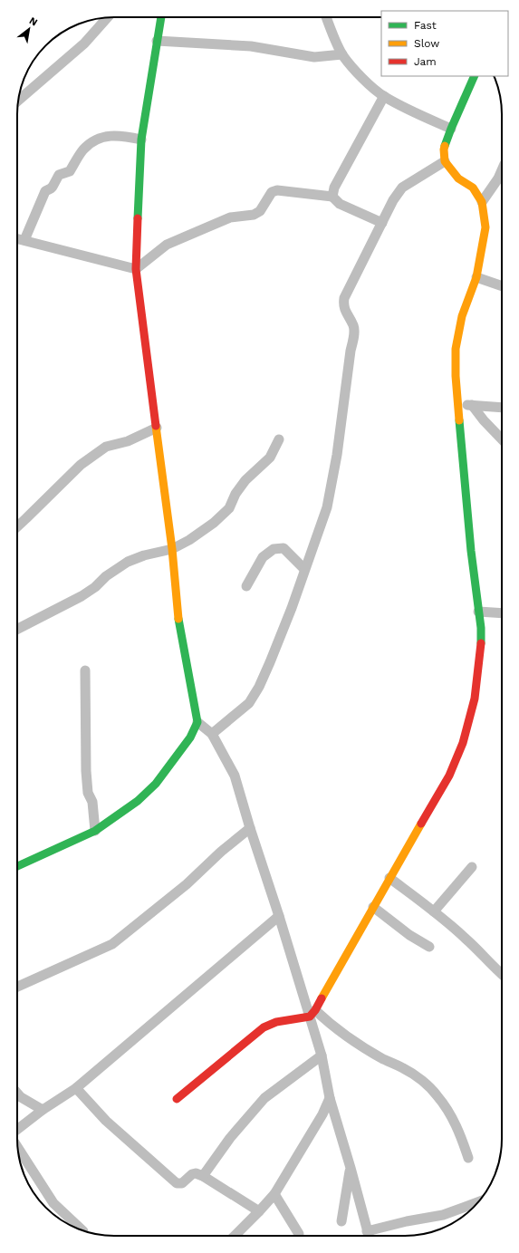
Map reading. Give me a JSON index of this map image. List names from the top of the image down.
{
  "legend": ["Fast", "Slow", "Jam"],
  "north": "top right"
}
